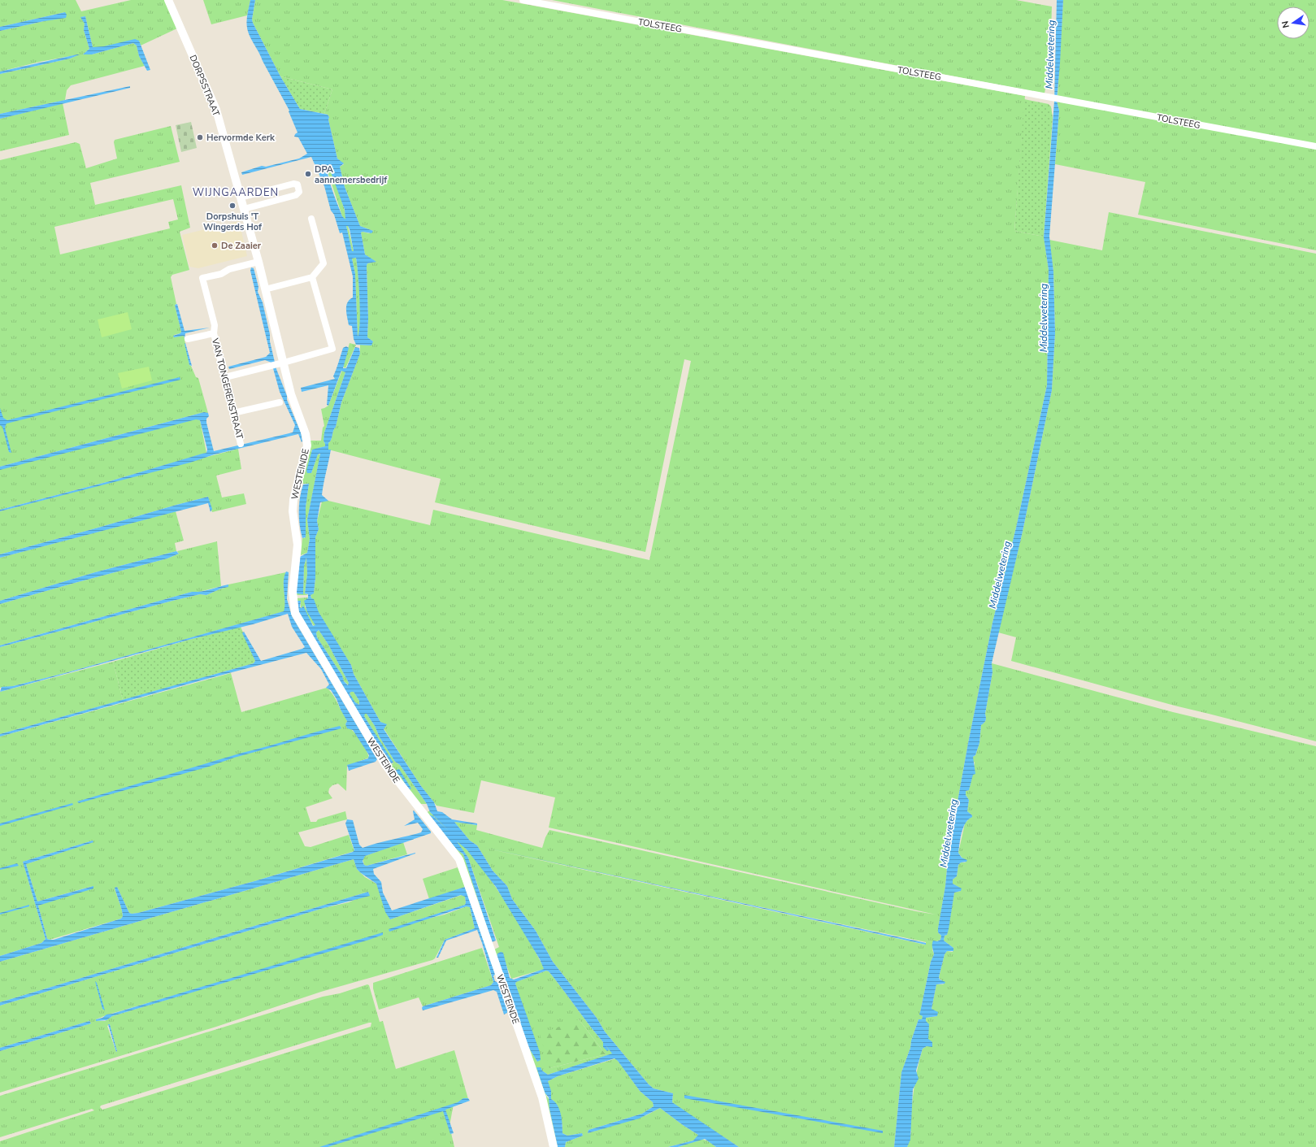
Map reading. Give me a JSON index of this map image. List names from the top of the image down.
{
  "streets": {
    "street": [
      "TOLSTEEG",
      "DORPSSTRAAT",
      "VAN TONGERENSTRAAT",
      "WESTEINDE"
    ]
  },
  "crossings": [
    ["DORPSSTRAAT", "VAN TONGERENSTRAAT"],
    ["DORPSSTRAAT", "WESTEINDE"]
  ],
  "districts": ["WIJNGAARDEN"],
  "water": ["Middelwetering"],
  "places": [
    "Hervormde Kerk",
    "DPA aannemersbedrijf",
    "Dorpshuis 'T Wingerds Hof",
    "De Zaaier"
  ],
  "north": "left"
}
